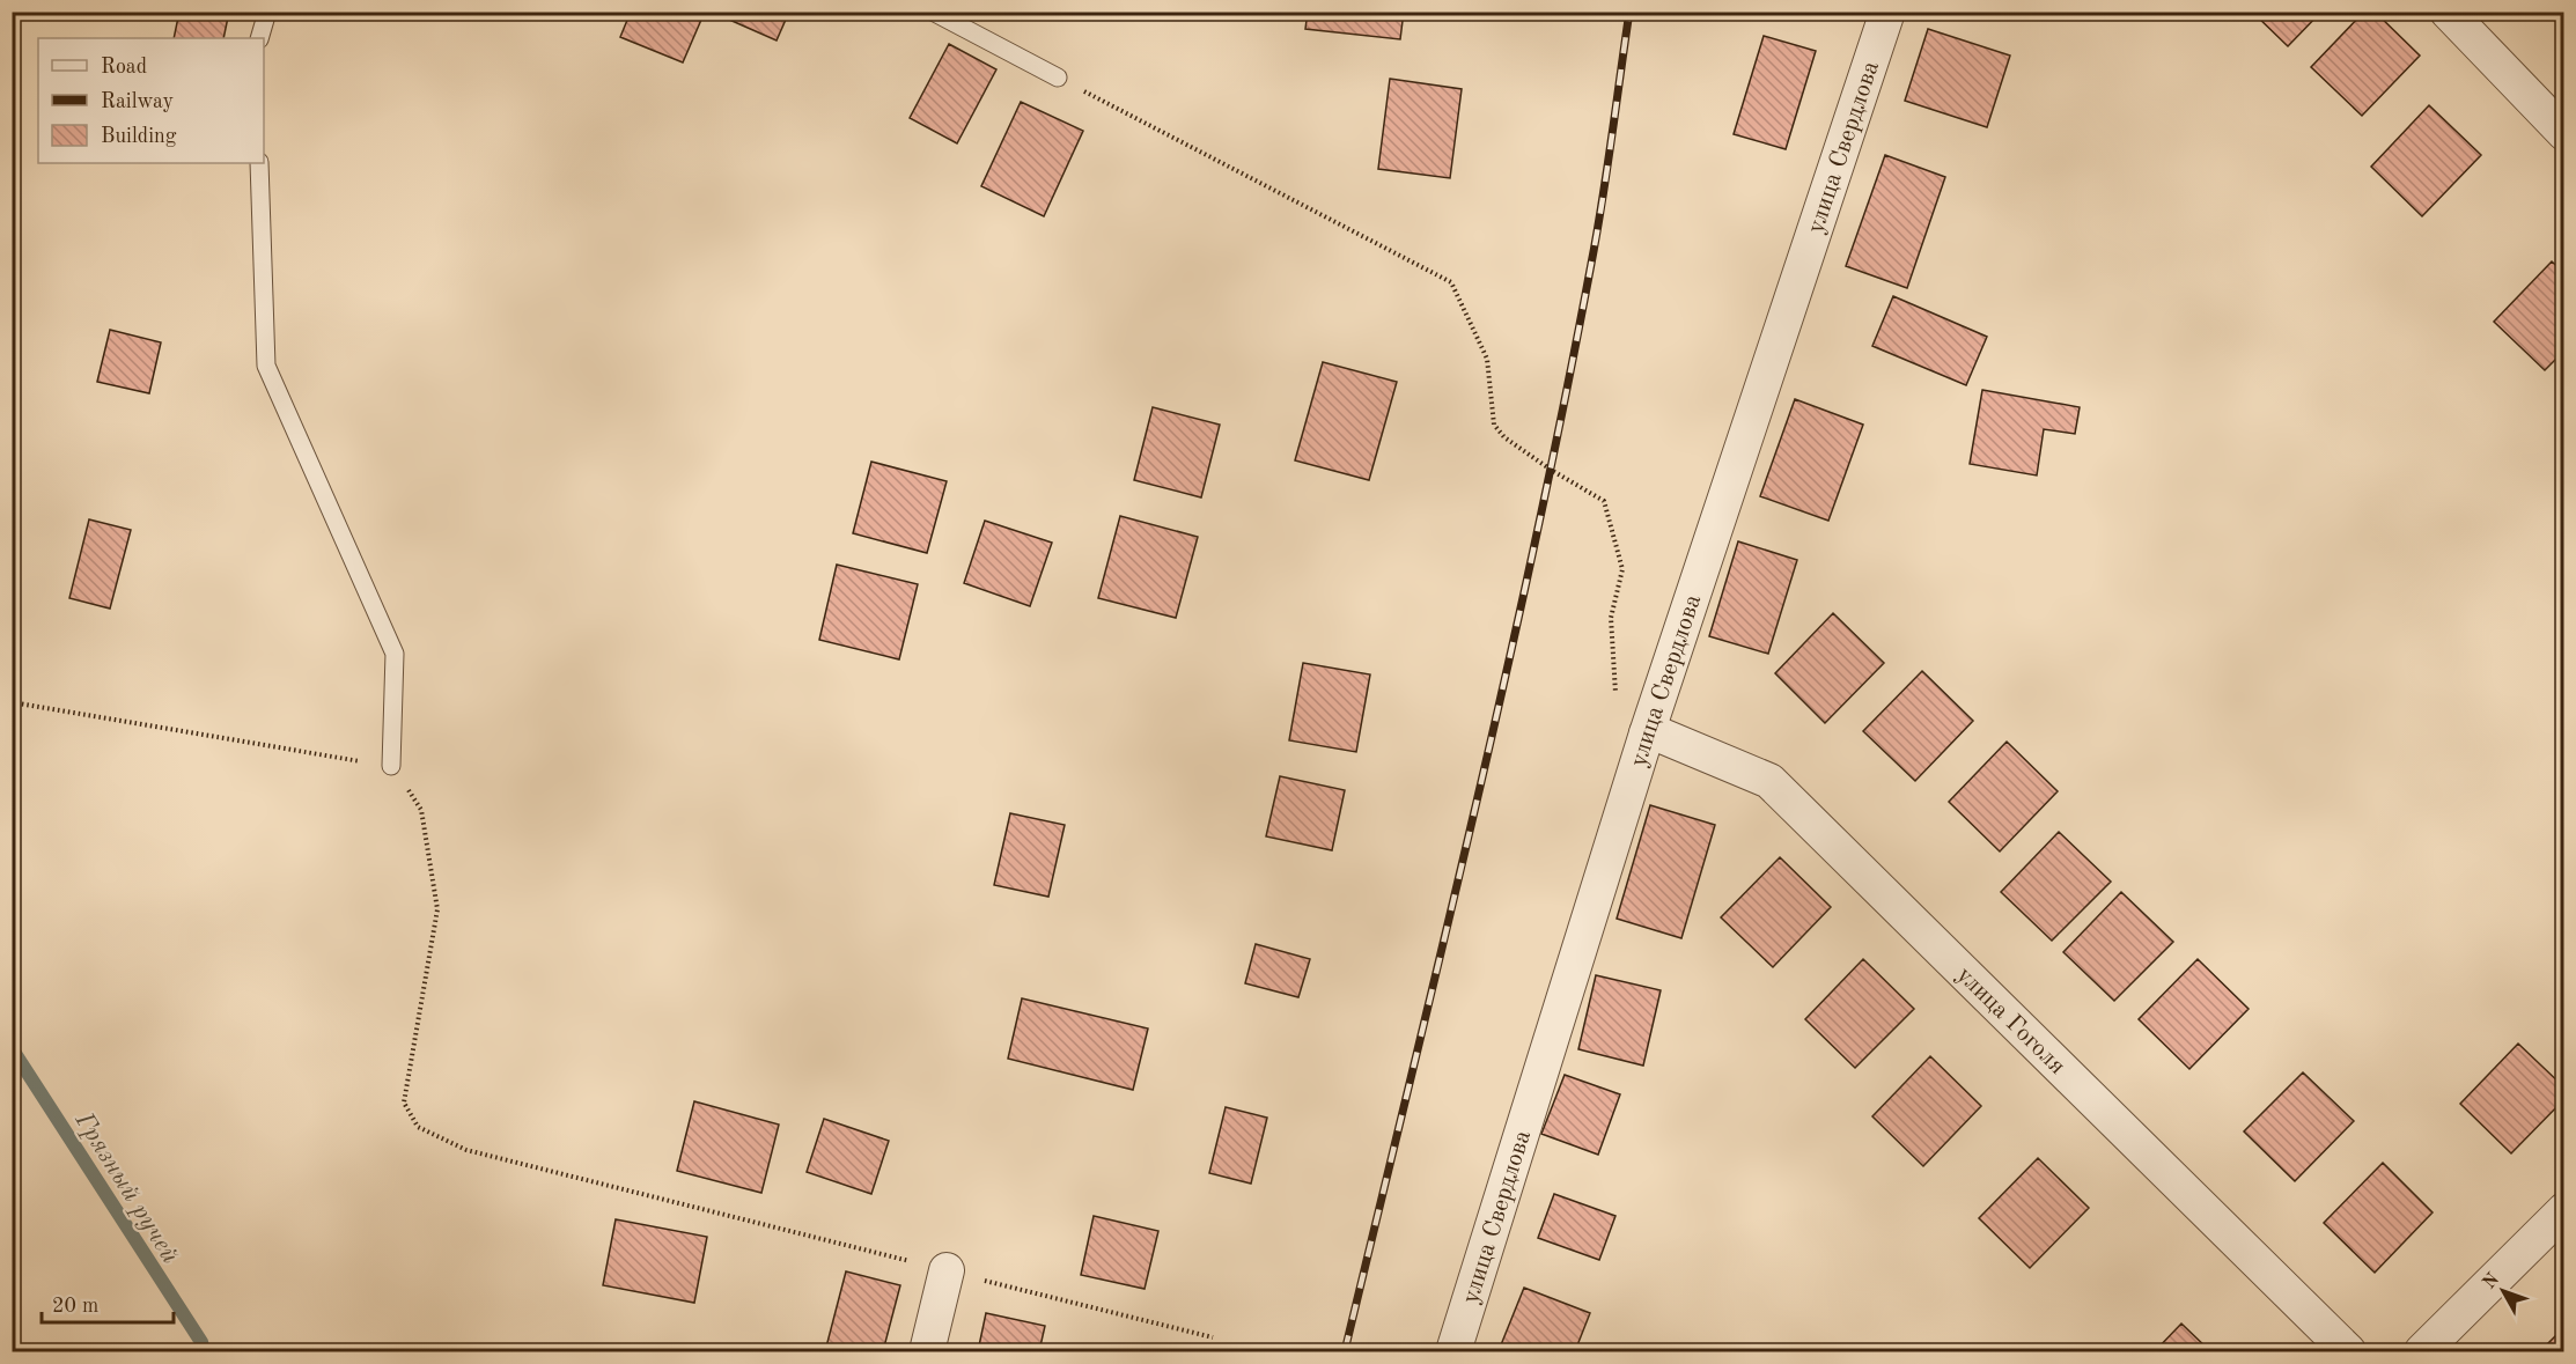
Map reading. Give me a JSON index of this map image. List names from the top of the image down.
{
  "streets": {
    "street": ["улица Свердлова", "улица Гоголя"]
  },
  "crossings": [
    ["улица Свердлова", "улица Гоголя"]
  ],
  "water": ["Грязный ручей"],
  "legend": ["Road", "Railway", "Building"],
  "scale_bar": "20 m",
  "north": "top left"
}
